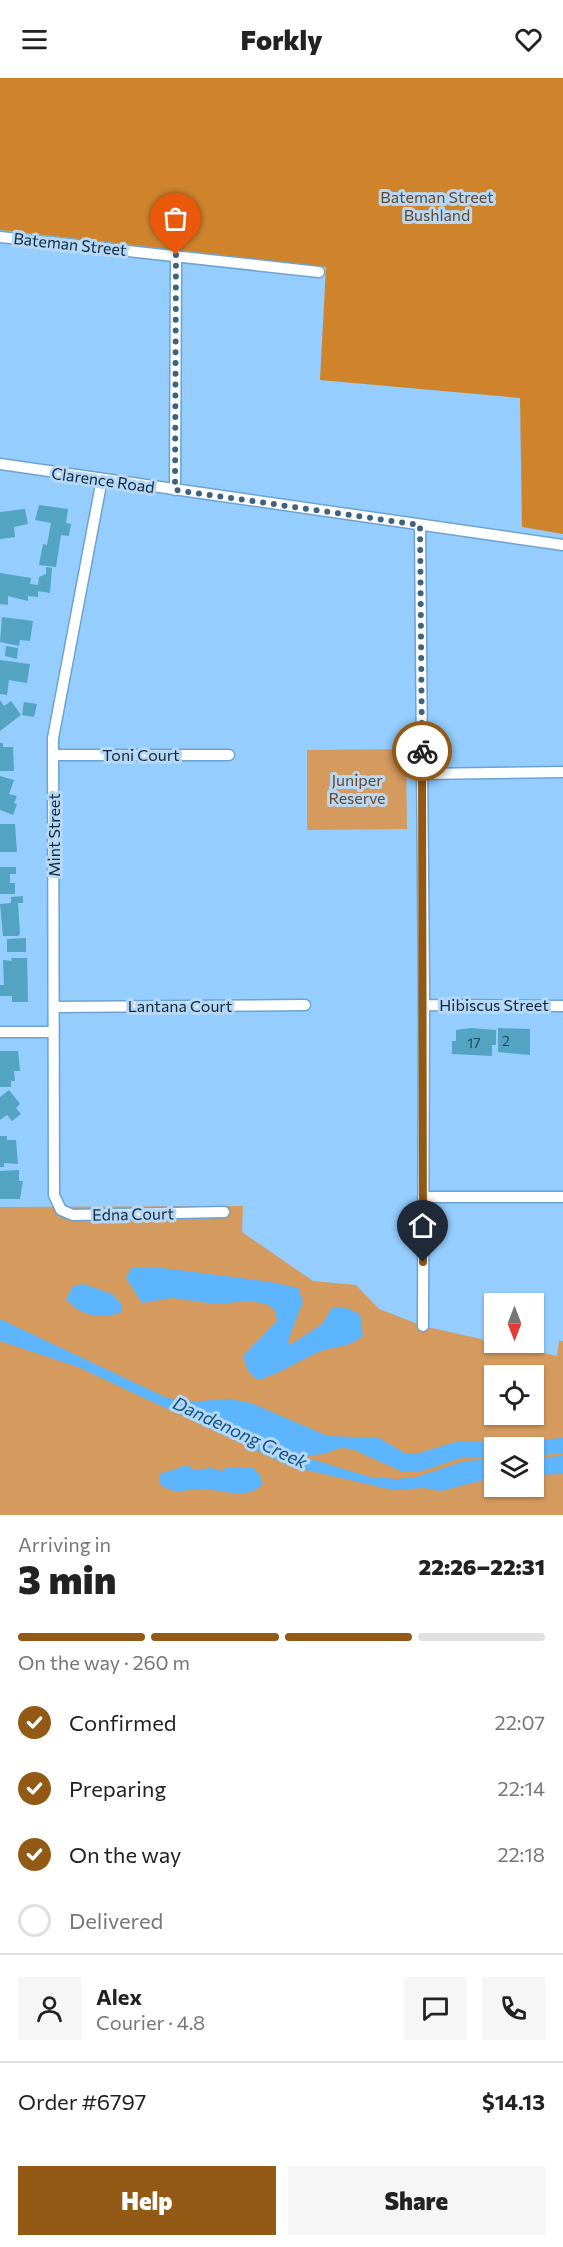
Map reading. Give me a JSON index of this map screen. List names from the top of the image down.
{
  "streets": {
    "street": [
      "Bateman Street",
      "Clarence Road",
      "Toni Court",
      "Mint Street",
      "Hibiscus Street",
      "Lantana Court",
      "Edna Court"
    ]
  },
  "crossings": [
    ["Clarence Road", "Mint Street"],
    ["Toni Court", "Mint Street"],
    ["Mint Street", "Lantana Court"],
    ["Mint Street", "Edna Court"]
  ],
  "water": ["Dandenong Creek"],
  "parks": ["Bateman Street Bushland", "Juniper Reserve"],
  "house_numbers": ["2", "17"],
  "north": "bottom",
  "page": {
    "header": "Forkly",
    "heading": ["3 min", "Arriving in", "22:26–22:31"],
    "panel": [
      "Alex",
      "Courier · 4.8",
      "Order #6797",
      "$14.13"
    ],
    "bar": "On the way · 260 m",
    "list": [
      ["Confirmed", "22:07"],
      ["Preparing", "22:14"],
      ["On the way", "22:18"],
      "Delivered"
    ],
    "buttons": ["Help", "Share"]
  }
}
